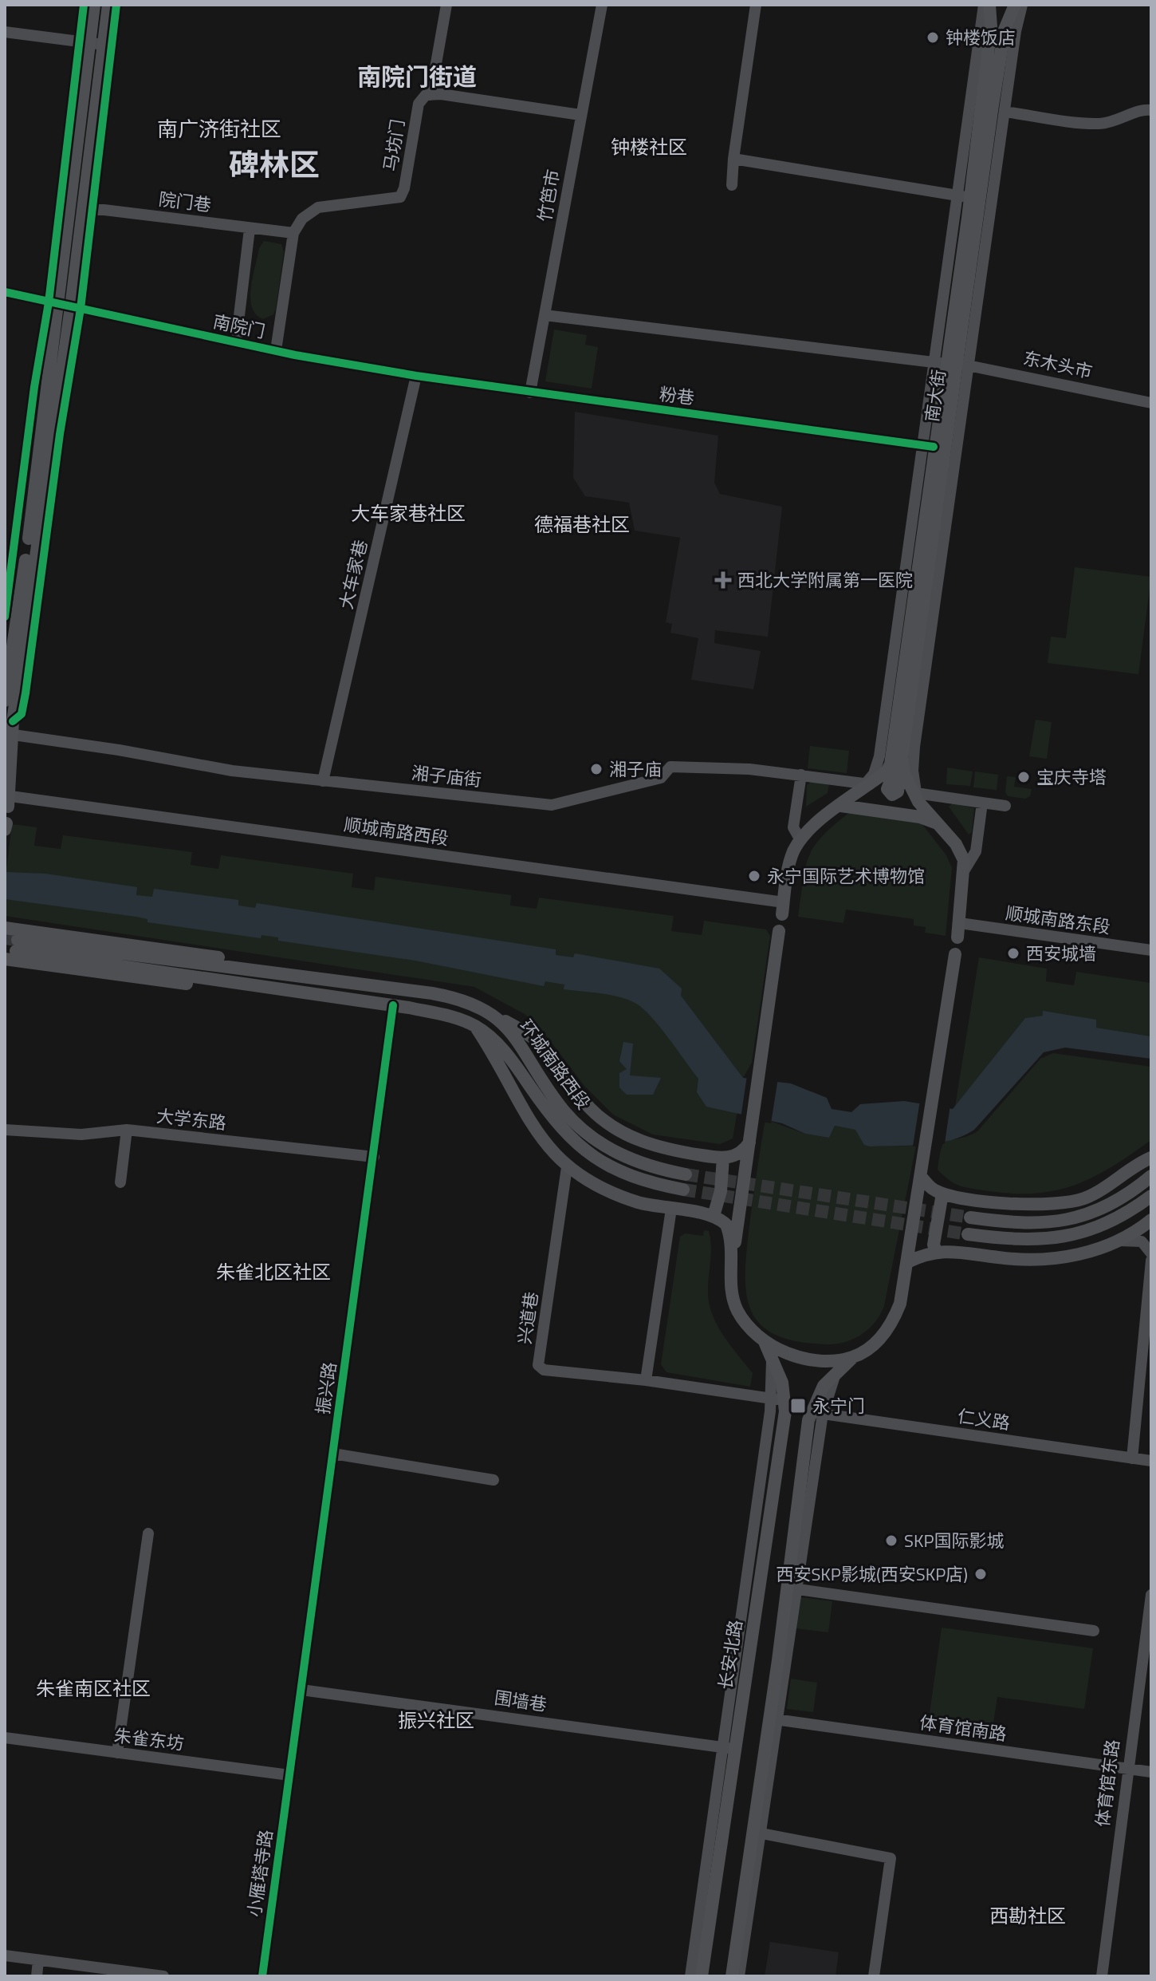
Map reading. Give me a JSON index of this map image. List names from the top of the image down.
{
  "streets": {
    "main road": ["南大街", "环城南路西段", "长安北路"],
    "street": [
      "马坊门",
      "竹笆市",
      "院门巷",
      "南院门",
      "东木头市",
      "粉巷",
      "大车家巷",
      "湘子庙街",
      "顺城南路西段",
      "顺城南路东段",
      "大学东路",
      "兴道巷",
      "振兴路",
      "仁义路",
      "围墙巷",
      "体育馆南路",
      "朱雀东坊",
      "体育馆东路",
      "小雁塔寺路"
    ]
  },
  "crossings": [
    ["马坊门", "院门巷"],
    ["竹笆市", "东木头市"],
    ["竹笆市", "粉巷"],
    ["院门巷", "南院门"],
    ["南院门", "粉巷"],
    ["南院门", "大车家巷"],
    ["东木头市", "南大街"],
    ["粉巷", "南大街"],
    ["粉巷", "大车家巷"],
    ["南大街", "湘子庙街"],
    ["大车家巷", "湘子庙街"],
    ["环城南路西段", "振兴路"],
    ["大学东路", "振兴路"],
    ["兴道巷", "长安北路"],
    ["振兴路", "围墙巷"],
    ["振兴路", "朱雀东坊"],
    ["振兴路", "小雁塔寺路"],
    ["长安北路", "围墙巷"],
    ["体育馆南路", "体育馆东路"],
    ["朱雀东坊", "小雁塔寺路"]
  ],
  "districts": [
    "南院门街道",
    "南广济街社区",
    "钟楼社区",
    "碑林区",
    "大车家巷社区",
    "德福巷社区",
    "朱雀北区社区",
    "朱雀南区社区",
    "振兴社区",
    "西勘社区"
  ],
  "places": {
    "other": [
      "钟楼饭店",
      "湘子庙",
      "宝庆寺塔",
      "永宁国际艺术博物馆",
      "西安城墙",
      "SKP国际影城",
      "西安SKP影城(西安SKP店)"
    ],
    "health": ["西北大学附属第一医院"],
    "transit": ["永宁门"]
  }
}
